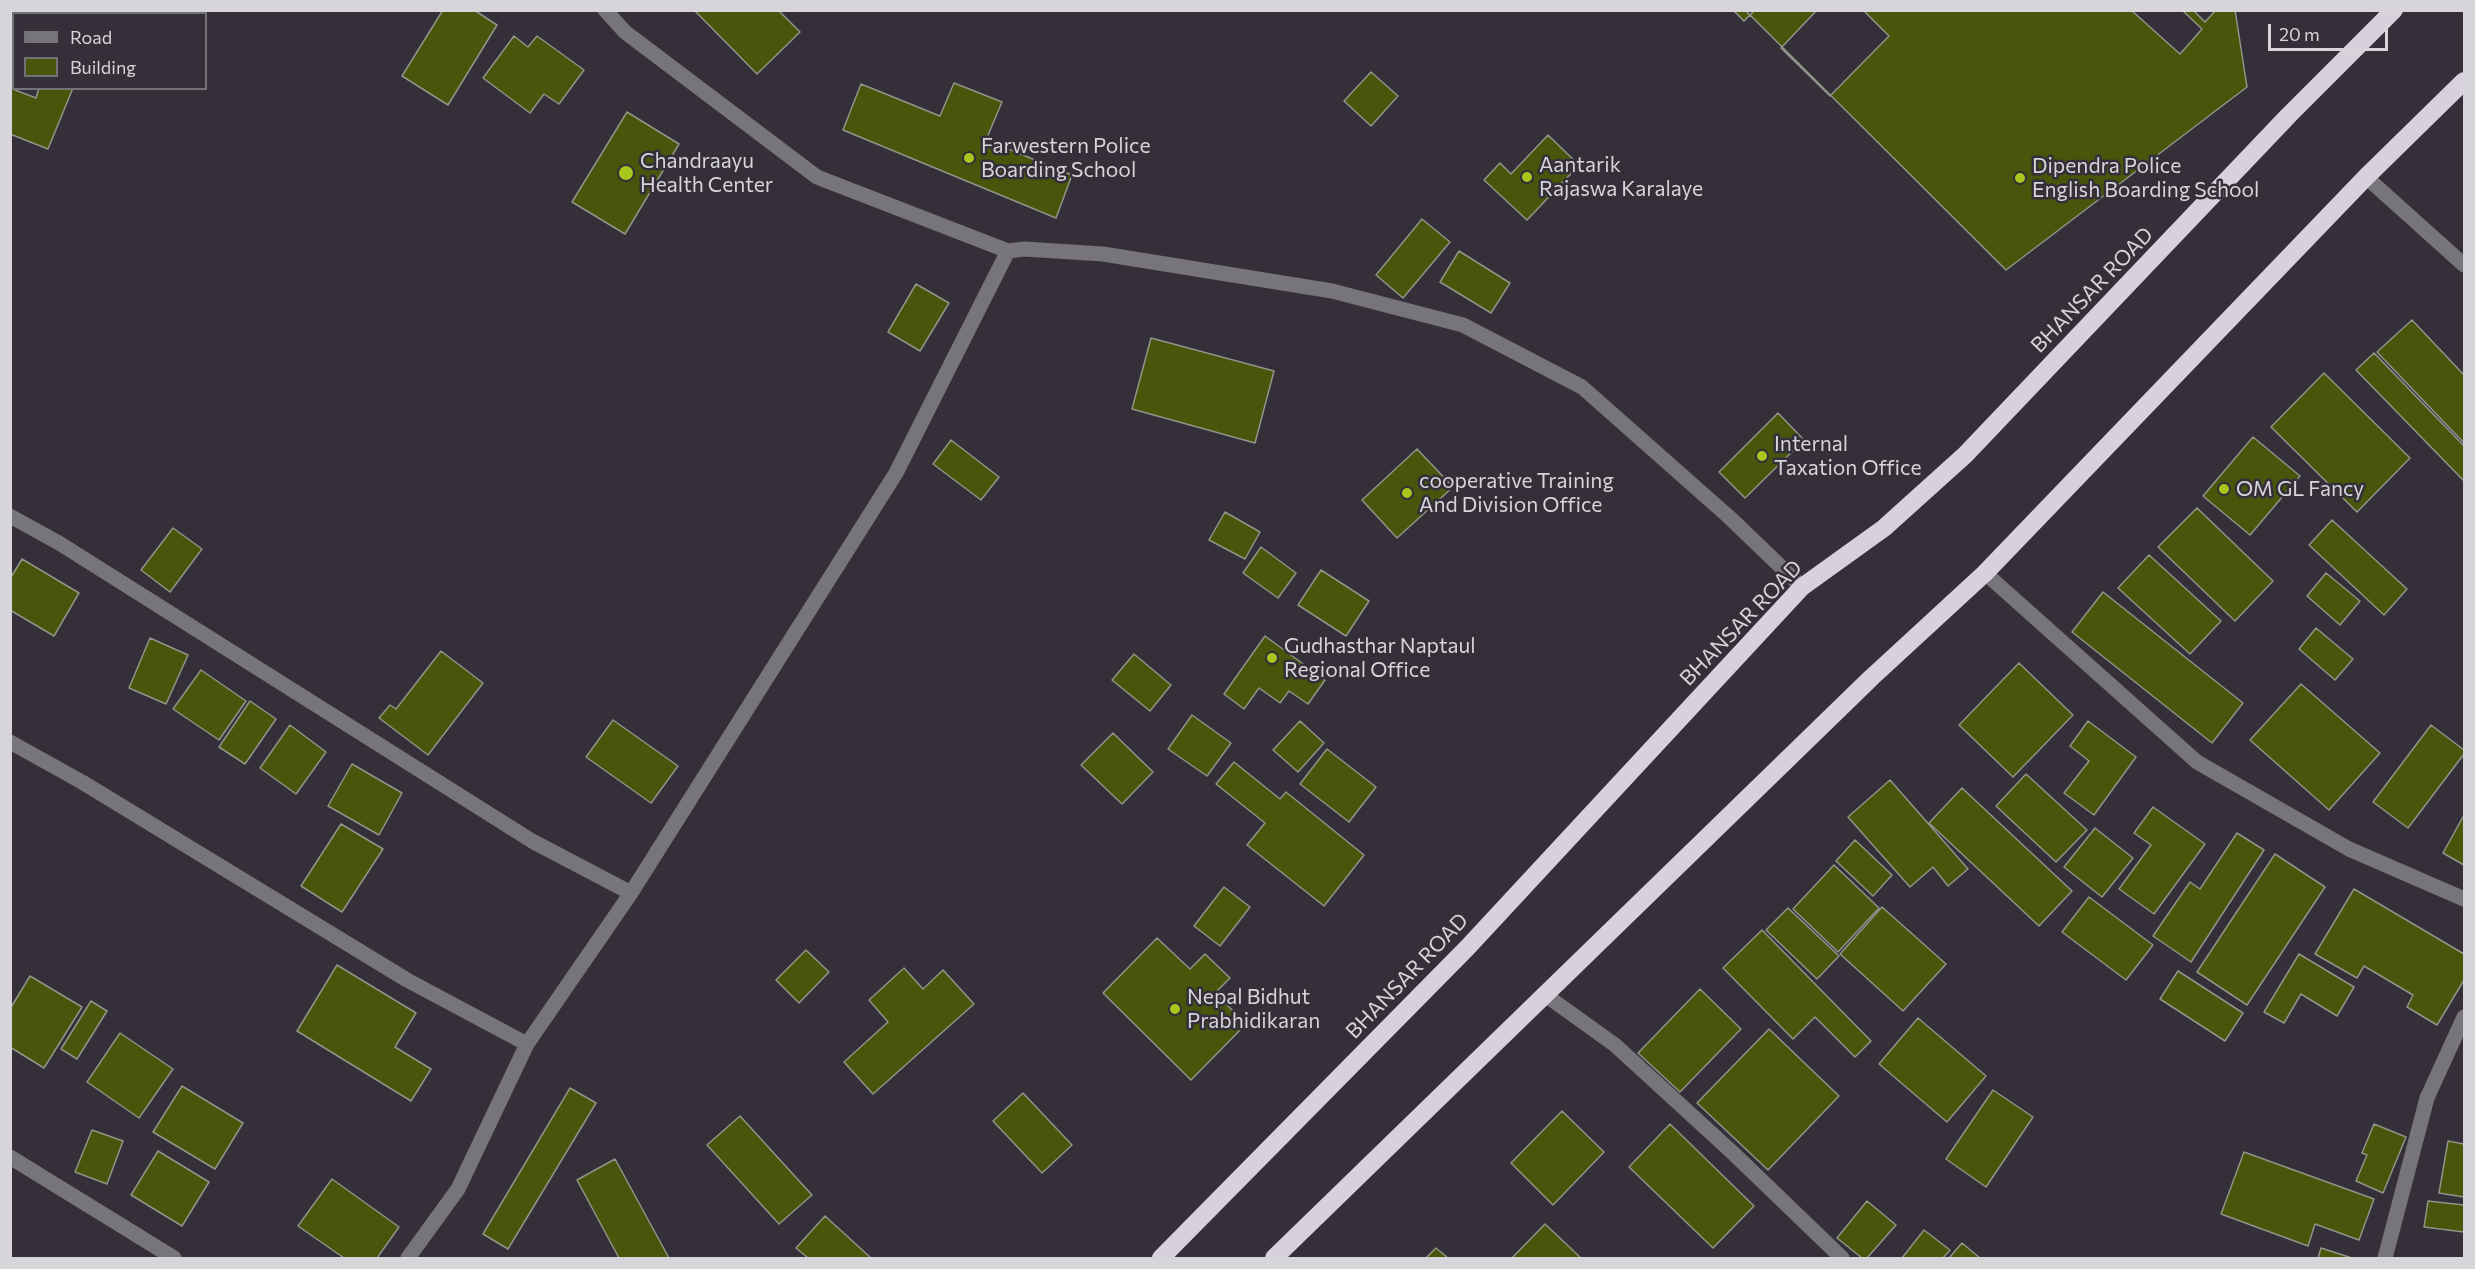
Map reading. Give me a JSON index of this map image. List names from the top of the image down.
{
  "streets": {
    "highway": ["BHANSAR ROAD"]
  },
  "places": [
    "Farwestern Police Boarding School",
    "Chandraayu Health Center",
    "Aantarik Rajaswa Karalaye",
    "Dipendra Police English Boarding School",
    "Internal Taxation Office",
    "OM GL Fancy",
    "cooperative Training And Division Office",
    "Gudhasthar Naptaul Regional Office",
    "Nepal Bidhut Prabhidikaran"
  ],
  "legend": ["Road", "Building"],
  "scale_bar": "20 m"
}
